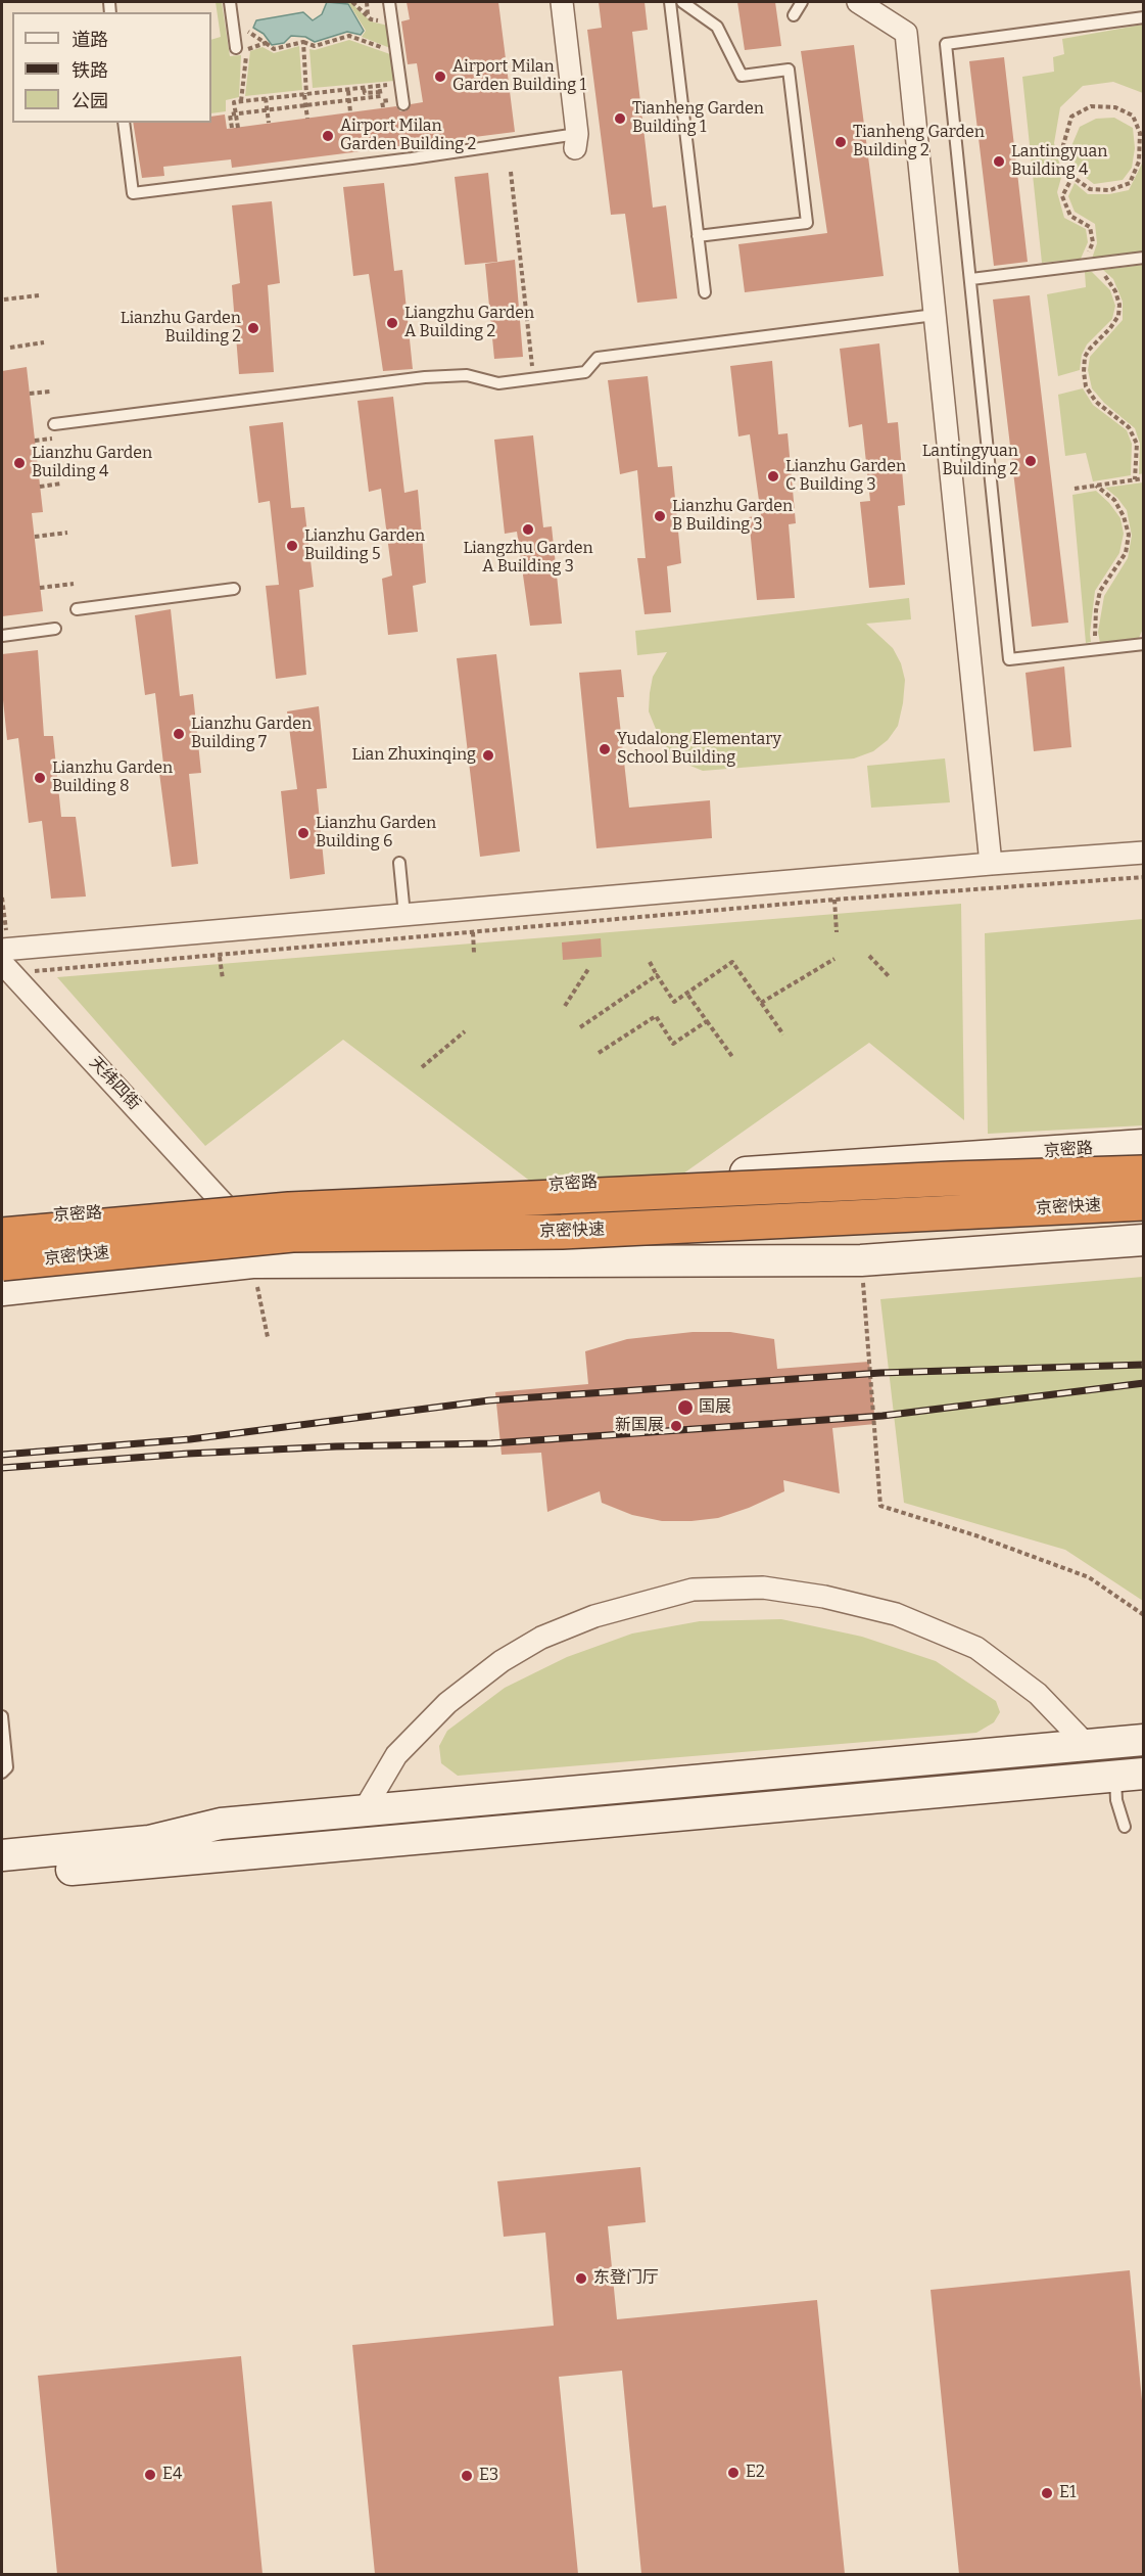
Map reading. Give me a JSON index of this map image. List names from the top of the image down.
{
  "streets": {
    "highway": ["京密快速"],
    "main road": ["京密路"],
    "street": ["天纬四街"]
  },
  "crossings": [
    ["天纬四街", "京密路"]
  ],
  "places": [
    "Airport Milan Garden Building 1",
    "Tianheng Garden Building 1",
    "Airport Milan Garden Building 2",
    "Tianheng Garden Building 2",
    "Lantingyuan Building 4",
    "Liangzhu Garden A Building 2",
    "Lianzhu Garden Building 2",
    "Lantingyuan Building 2",
    "Lianzhu Garden Building 4",
    "Lianzhu Garden C Building 3",
    "Lianzhu Garden B Building 3",
    "Liangzhu Garden A Building 3",
    "Lianzhu Garden Building 5",
    "Lianzhu Garden Building 7",
    "Yudalong Elementary School Building",
    "Lian Zhuxinqing",
    "Lianzhu Garden Building 8",
    "Lianzhu Garden Building 6",
    "国展",
    "新国展",
    "东登门厅",
    "E2",
    "E4",
    "E3",
    "E1"
  ],
  "legend": ["道路", "铁路", "公园"]
}
